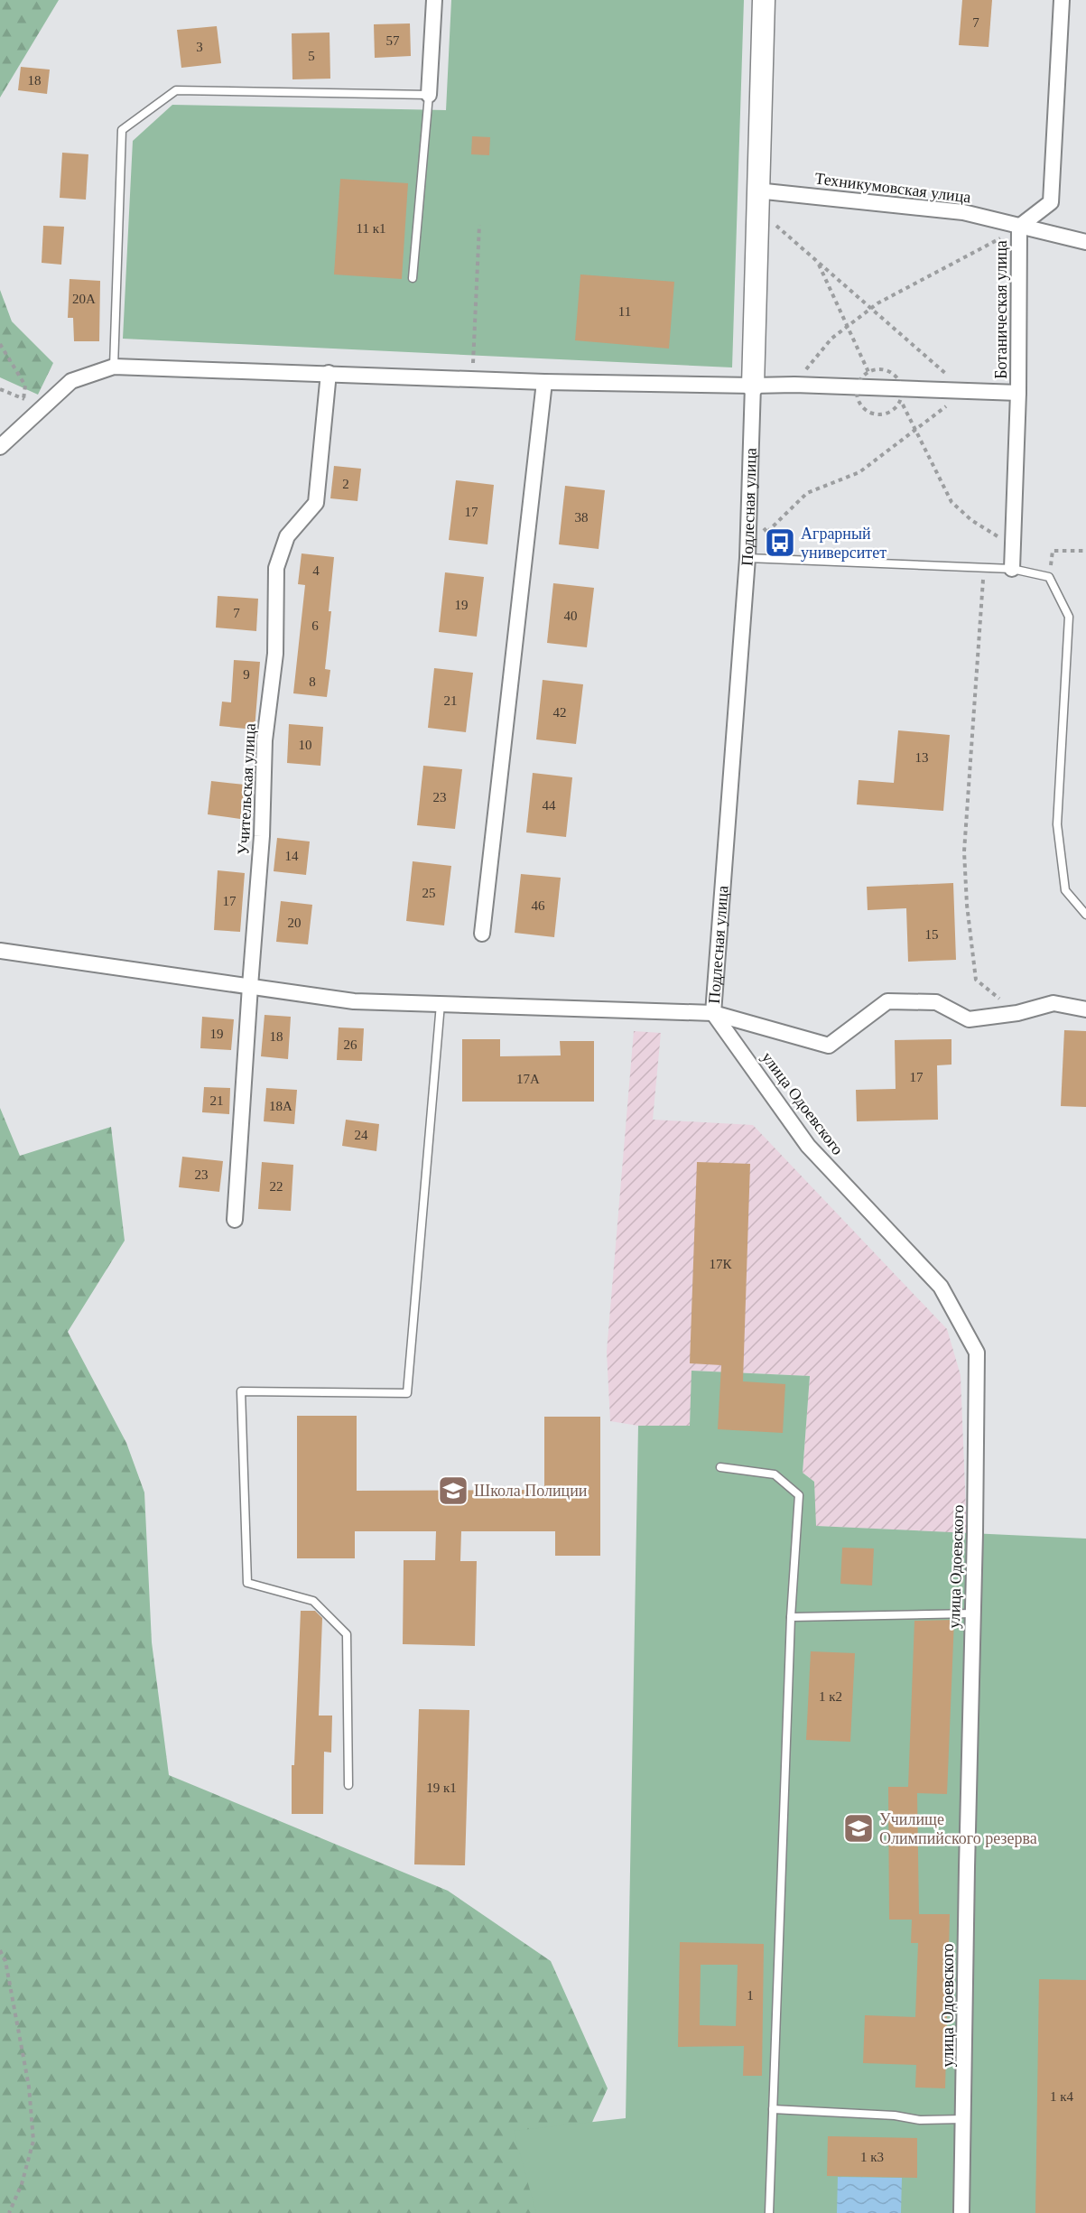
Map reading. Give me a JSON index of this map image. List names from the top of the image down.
{
  "streets": {
    "street": [
      "Техникумовская улица",
      "Ботаническая улица",
      "Подлесная улица",
      "Учительская улица",
      "улица Одоевского"
    ]
  },
  "crossings": [
    ["Техникумовская улица", "Ботаническая улица"],
    ["Техникумовская улица", "Подлесная улица"],
    ["Подлесная улица", "улица Одоевского"]
  ],
  "places": {
    "bus stop": ["Аграрный университет"],
    "school or university": ["Школа Полиции", "Училище Олимпийского резерва"]
  },
  "house_numbers": [
    "7",
    "57",
    "3",
    "5",
    "18",
    "11 к1",
    "20А",
    "11",
    "2",
    "17",
    "38",
    "4",
    "19",
    "7",
    "40",
    "6",
    "9",
    "8",
    "21",
    "42",
    "10",
    "13",
    "23",
    "44",
    "14",
    "25",
    "17",
    "46",
    "20",
    "15",
    "19",
    "18",
    "26",
    "17",
    "17А",
    "21",
    "18А",
    "24",
    "23",
    "22",
    "17К",
    "1 к2",
    "19 к1",
    "1",
    "1 к4",
    "1 к3"
  ]
}
